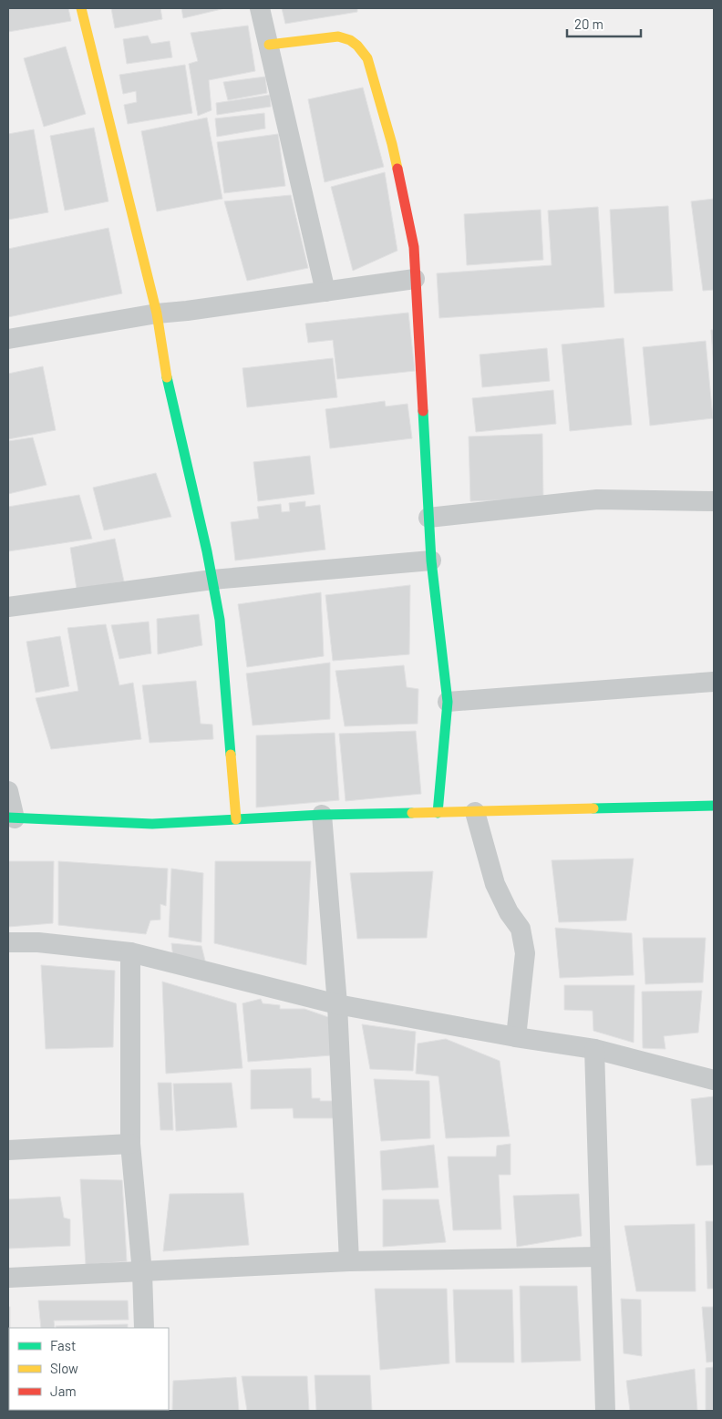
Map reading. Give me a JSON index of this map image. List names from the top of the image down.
{
  "legend": ["Fast", "Slow", "Jam"],
  "scale_bar": "20 m"
}
